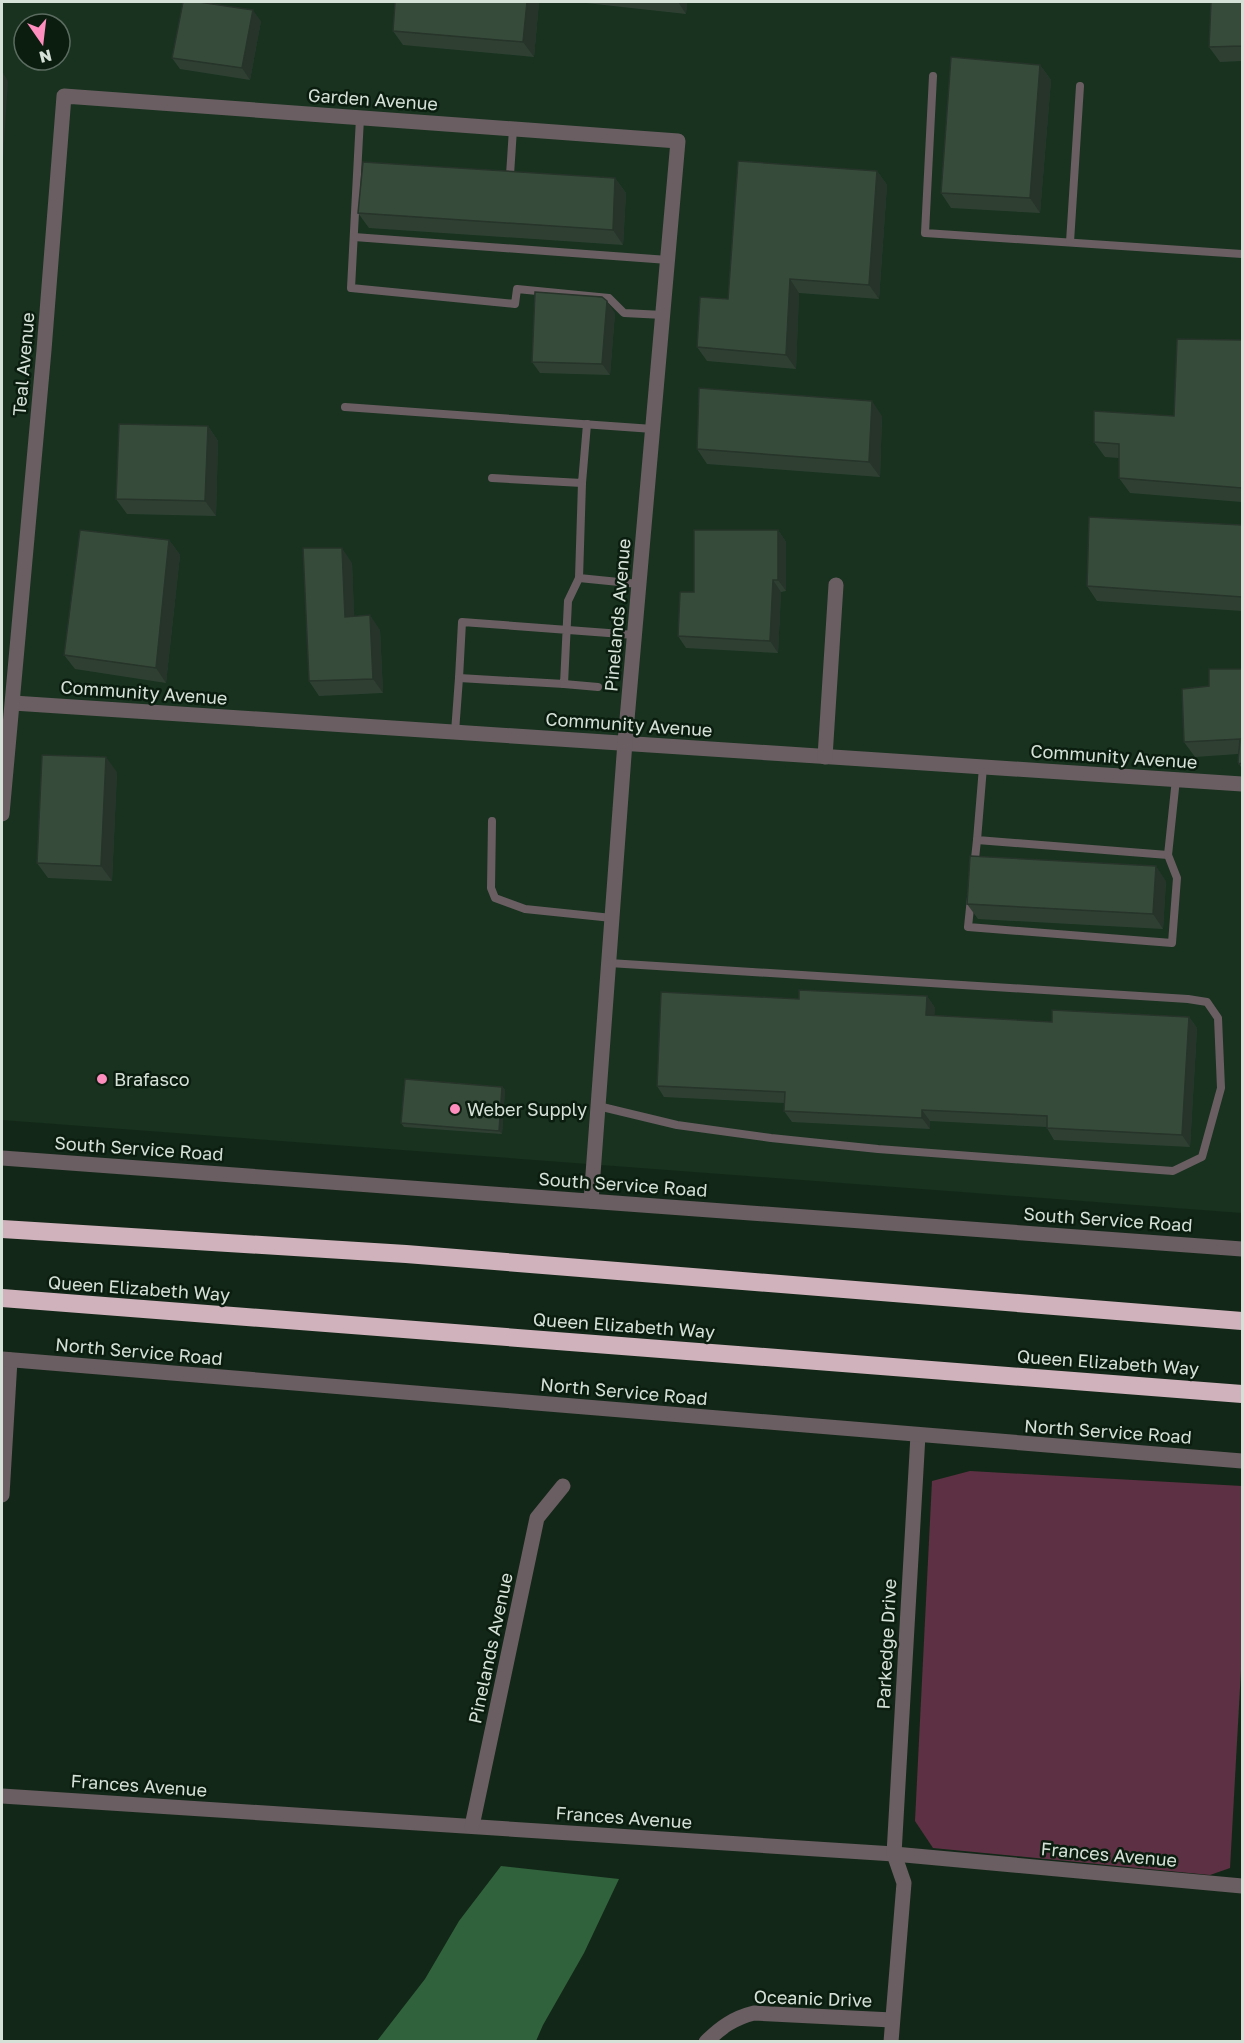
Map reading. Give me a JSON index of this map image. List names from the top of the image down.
{
  "streets": {
    "highway": ["Queen Elizabeth Way"],
    "street": [
      "Garden Avenue",
      "Teal Avenue",
      "Pinelands Avenue",
      "Community Avenue",
      "South Service Road",
      "North Service Road",
      "Parkedge Drive",
      "Frances Avenue",
      "Oceanic Drive"
    ]
  },
  "crossings": [
    ["Garden Avenue", "Teal Avenue"],
    ["Garden Avenue", "Pinelands Avenue"],
    ["Teal Avenue", "Community Avenue"],
    ["Pinelands Avenue", "Community Avenue"],
    ["Pinelands Avenue", "South Service Road"],
    ["Pinelands Avenue", "Frances Avenue"],
    ["North Service Road", "Parkedge Drive"],
    ["Parkedge Drive", "Frances Avenue"]
  ],
  "places": ["Brafasco", "Weber Supply"],
  "north": "bottom"
}
